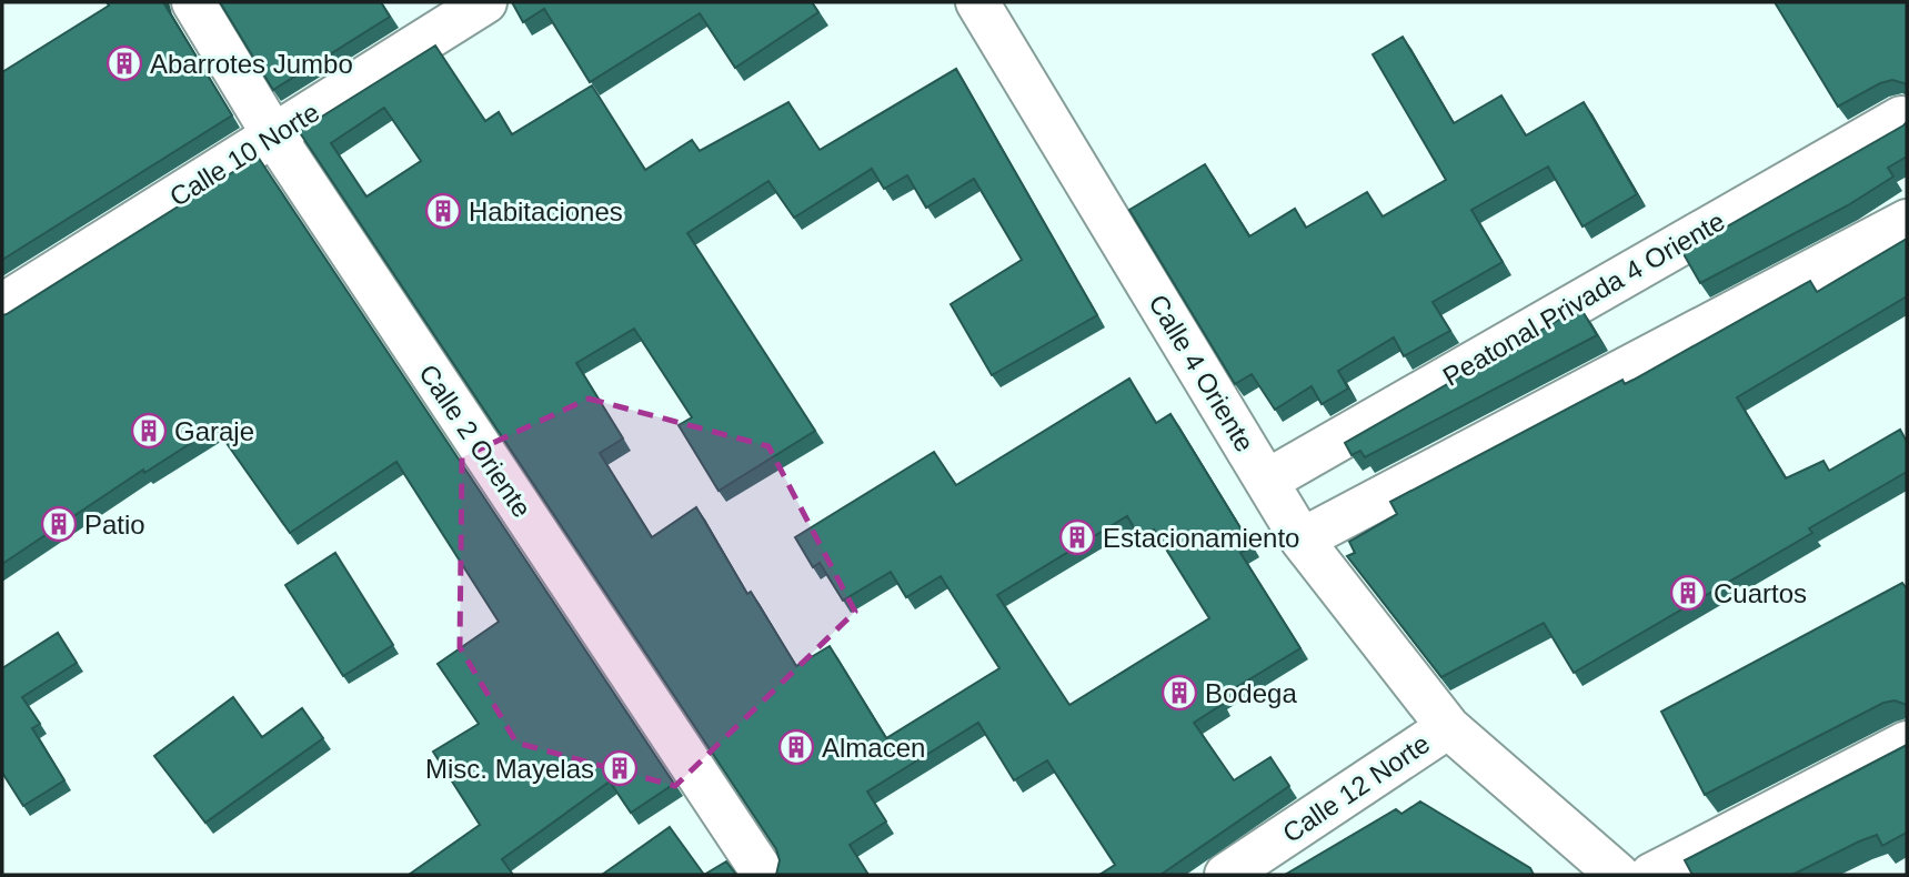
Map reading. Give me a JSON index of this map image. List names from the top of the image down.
{
  "streets": {
    "street": [
      "Calle 10 Norte",
      "Peatonal Privada 4 Oriente",
      "Calle 4 Oriente",
      "Calle 2 Oriente",
      "Calle 12 Norte"
    ]
  },
  "crossings": [
    ["Calle 10 Norte", "Calle 2 Oriente"],
    ["Peatonal Privada 4 Oriente", "Calle 4 Oriente"],
    ["Calle 4 Oriente", "Calle 12 Norte"]
  ],
  "places": {
    "building": [
      "Abarrotes Jumbo",
      "Habitaciones",
      "Garaje",
      "Patio",
      "Estacionamiento",
      "Cuartos",
      "Bodega",
      "Almacen",
      "Misc. Mayelas"
    ]
  }
}
